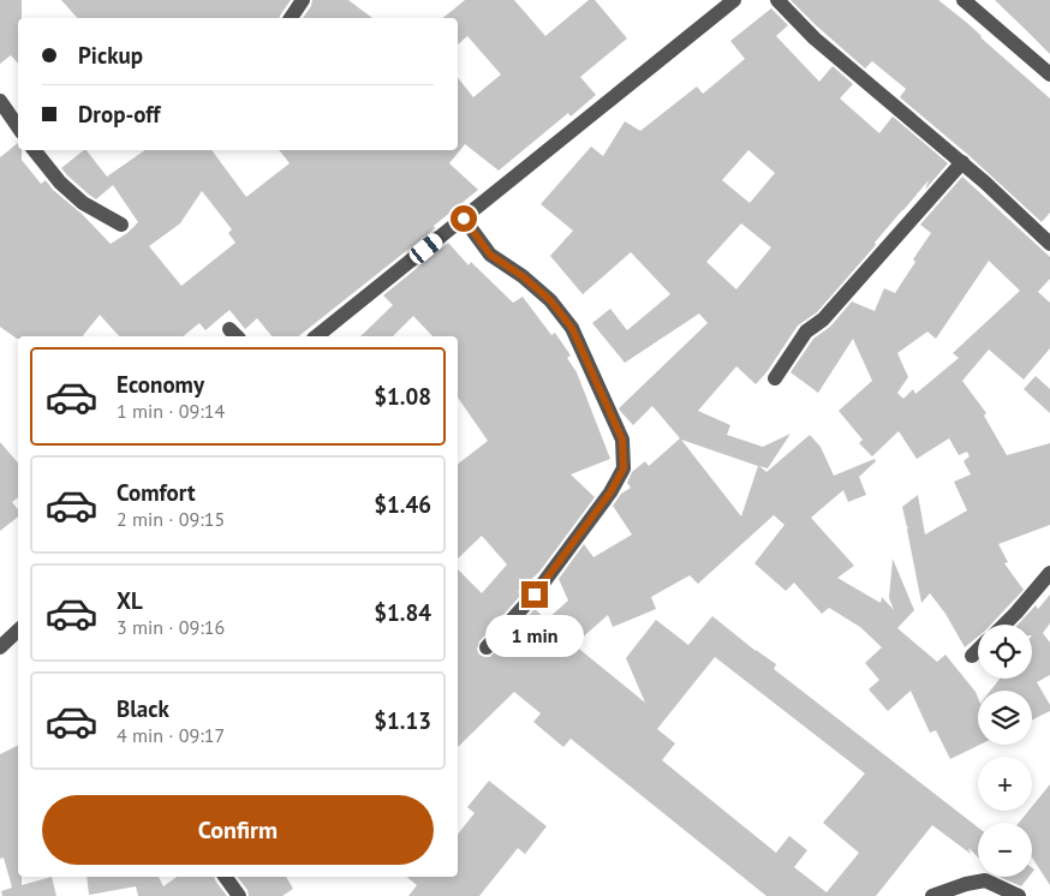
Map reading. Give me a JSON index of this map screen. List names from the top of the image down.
{
  "page": {
    "banner": ["Pickup", "Drop-off"],
    "list": [
      {
        "name": "Economy",
        "note": "1 min · 09:14",
        "value": "$1.08"
      },
      {
        "name": "Comfort",
        "note": "2 min · 09:15",
        "value": "$1.46"
      },
      {
        "name": "XL",
        "note": "3 min · 09:16",
        "value": "$1.84"
      },
      {
        "name": "Black",
        "note": "4 min · 09:17",
        "value": "$1.13"
      }
    ],
    "bubble": "1 min",
    "map_buttons": ["+", "−"],
    "buttons": "Confirm"
  }
}
